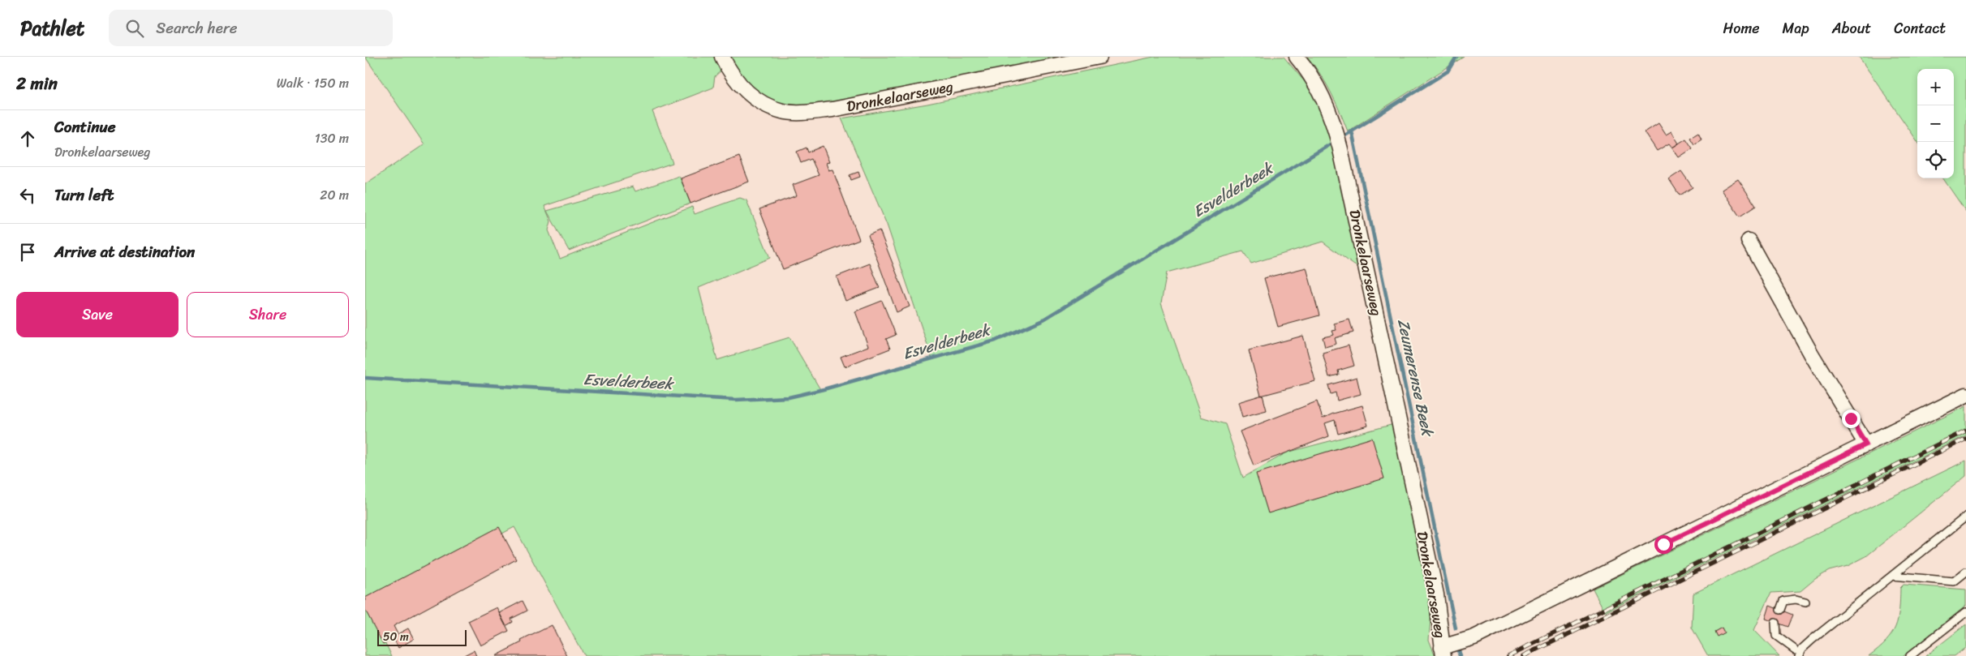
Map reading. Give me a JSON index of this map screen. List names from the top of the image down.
{
  "streets": {
    "street": ["Dronkelaarseweg"]
  },
  "water": ["Esvelderbeek", "Zeumerense Beek"],
  "scale_bar": "50 m",
  "page": {
    "header": "Pathlet",
    "search": "Search here",
    "nav": [
      "Home",
      "Map",
      "About",
      "Contact"
    ],
    "heading": ["2 min", "Walk · 150 m"],
    "map_buttons": ["+", "−"],
    "list": [
      ["Continue", "Dronkelaarseweg", "130 m"],
      ["Turn left", "20 m"],
      "Arrive at destination"
    ],
    "buttons": ["Save", "Share"],
    "scale": "50 m"
  }
}
